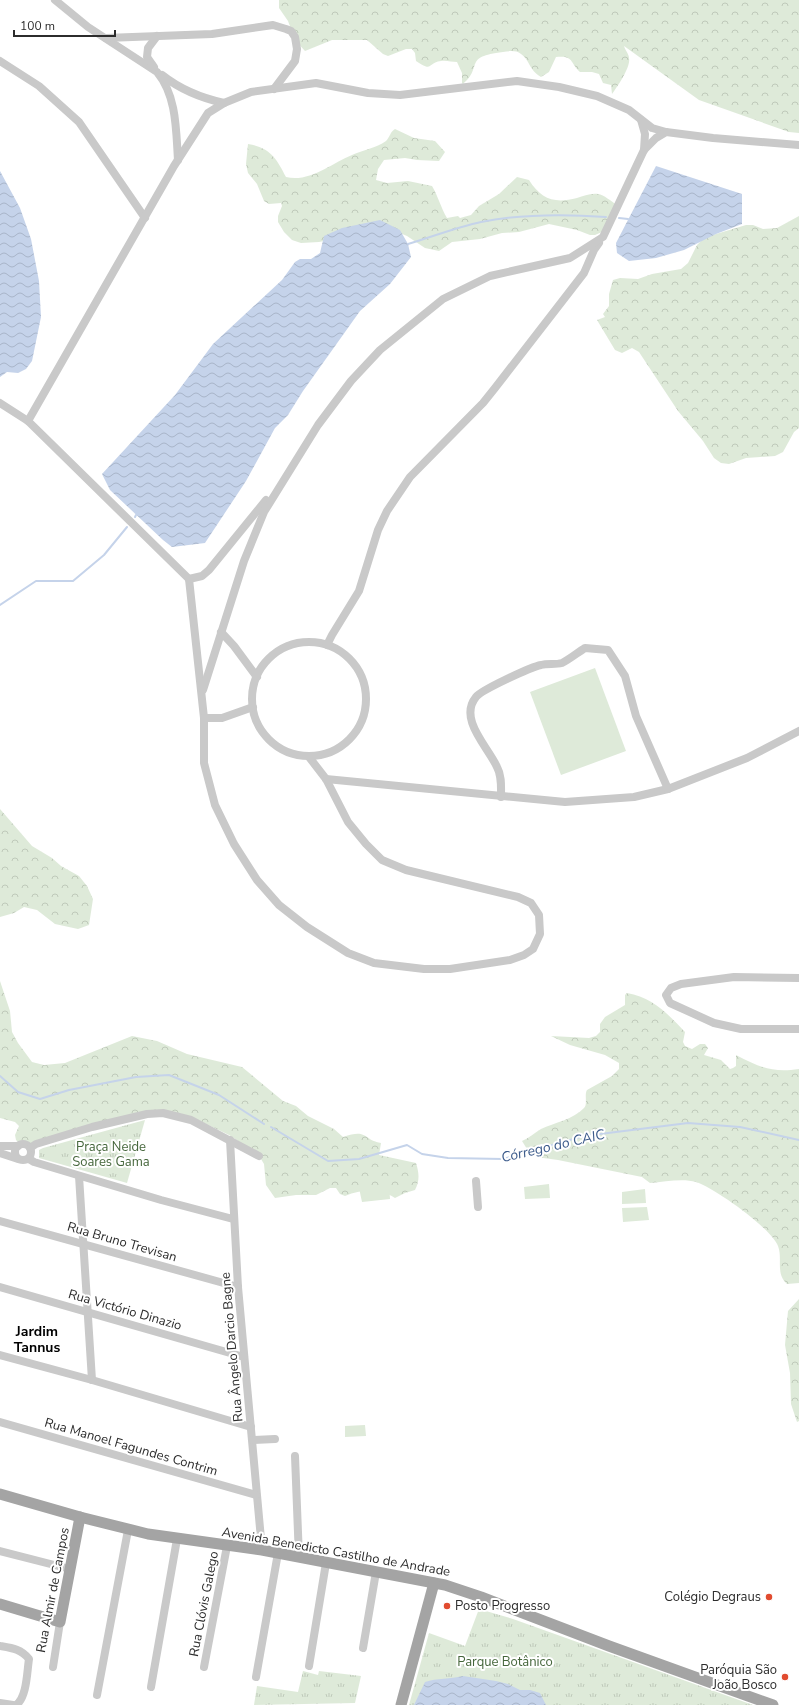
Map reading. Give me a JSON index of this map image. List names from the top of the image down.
{
  "streets": {
    "main road": ["Avenida Benedicto Castilho de Andrade", "Rua Almir de Campos"],
    "street": [
      "Rua Bruno Trevisan",
      "Rua Victório Dinazio",
      "Rua Ângelo Darcio Bagne",
      "Rua Manoel Fagundes Contrim",
      "Rua Clóvis Galego"
    ]
  },
  "crossings": [
    ["Rua Bruno Trevisan", "Rua Ângelo Darcio Bagne"],
    ["Rua Victório Dinazio", "Rua Ângelo Darcio Bagne"],
    ["Rua Ângelo Darcio Bagne", "Rua Manoel Fagundes Contrim"],
    ["Rua Ângelo Darcio Bagne", "Avenida Benedicto Castilho de Andrade"],
    ["Avenida Benedicto Castilho de Andrade", "Rua Almir de Campos"],
    ["Avenida Benedicto Castilho de Andrade", "Rua Clóvis Galego"]
  ],
  "districts": ["Jardim Tannus"],
  "water": ["Córrego do CAIC"],
  "parks": ["Praça Neide Soares Gama", "Parque Botânico"],
  "places": ["Colégio Degraus", "Posto Progresso", "Paróquia São João Bosco"],
  "scale_bar": "100 m"
}
